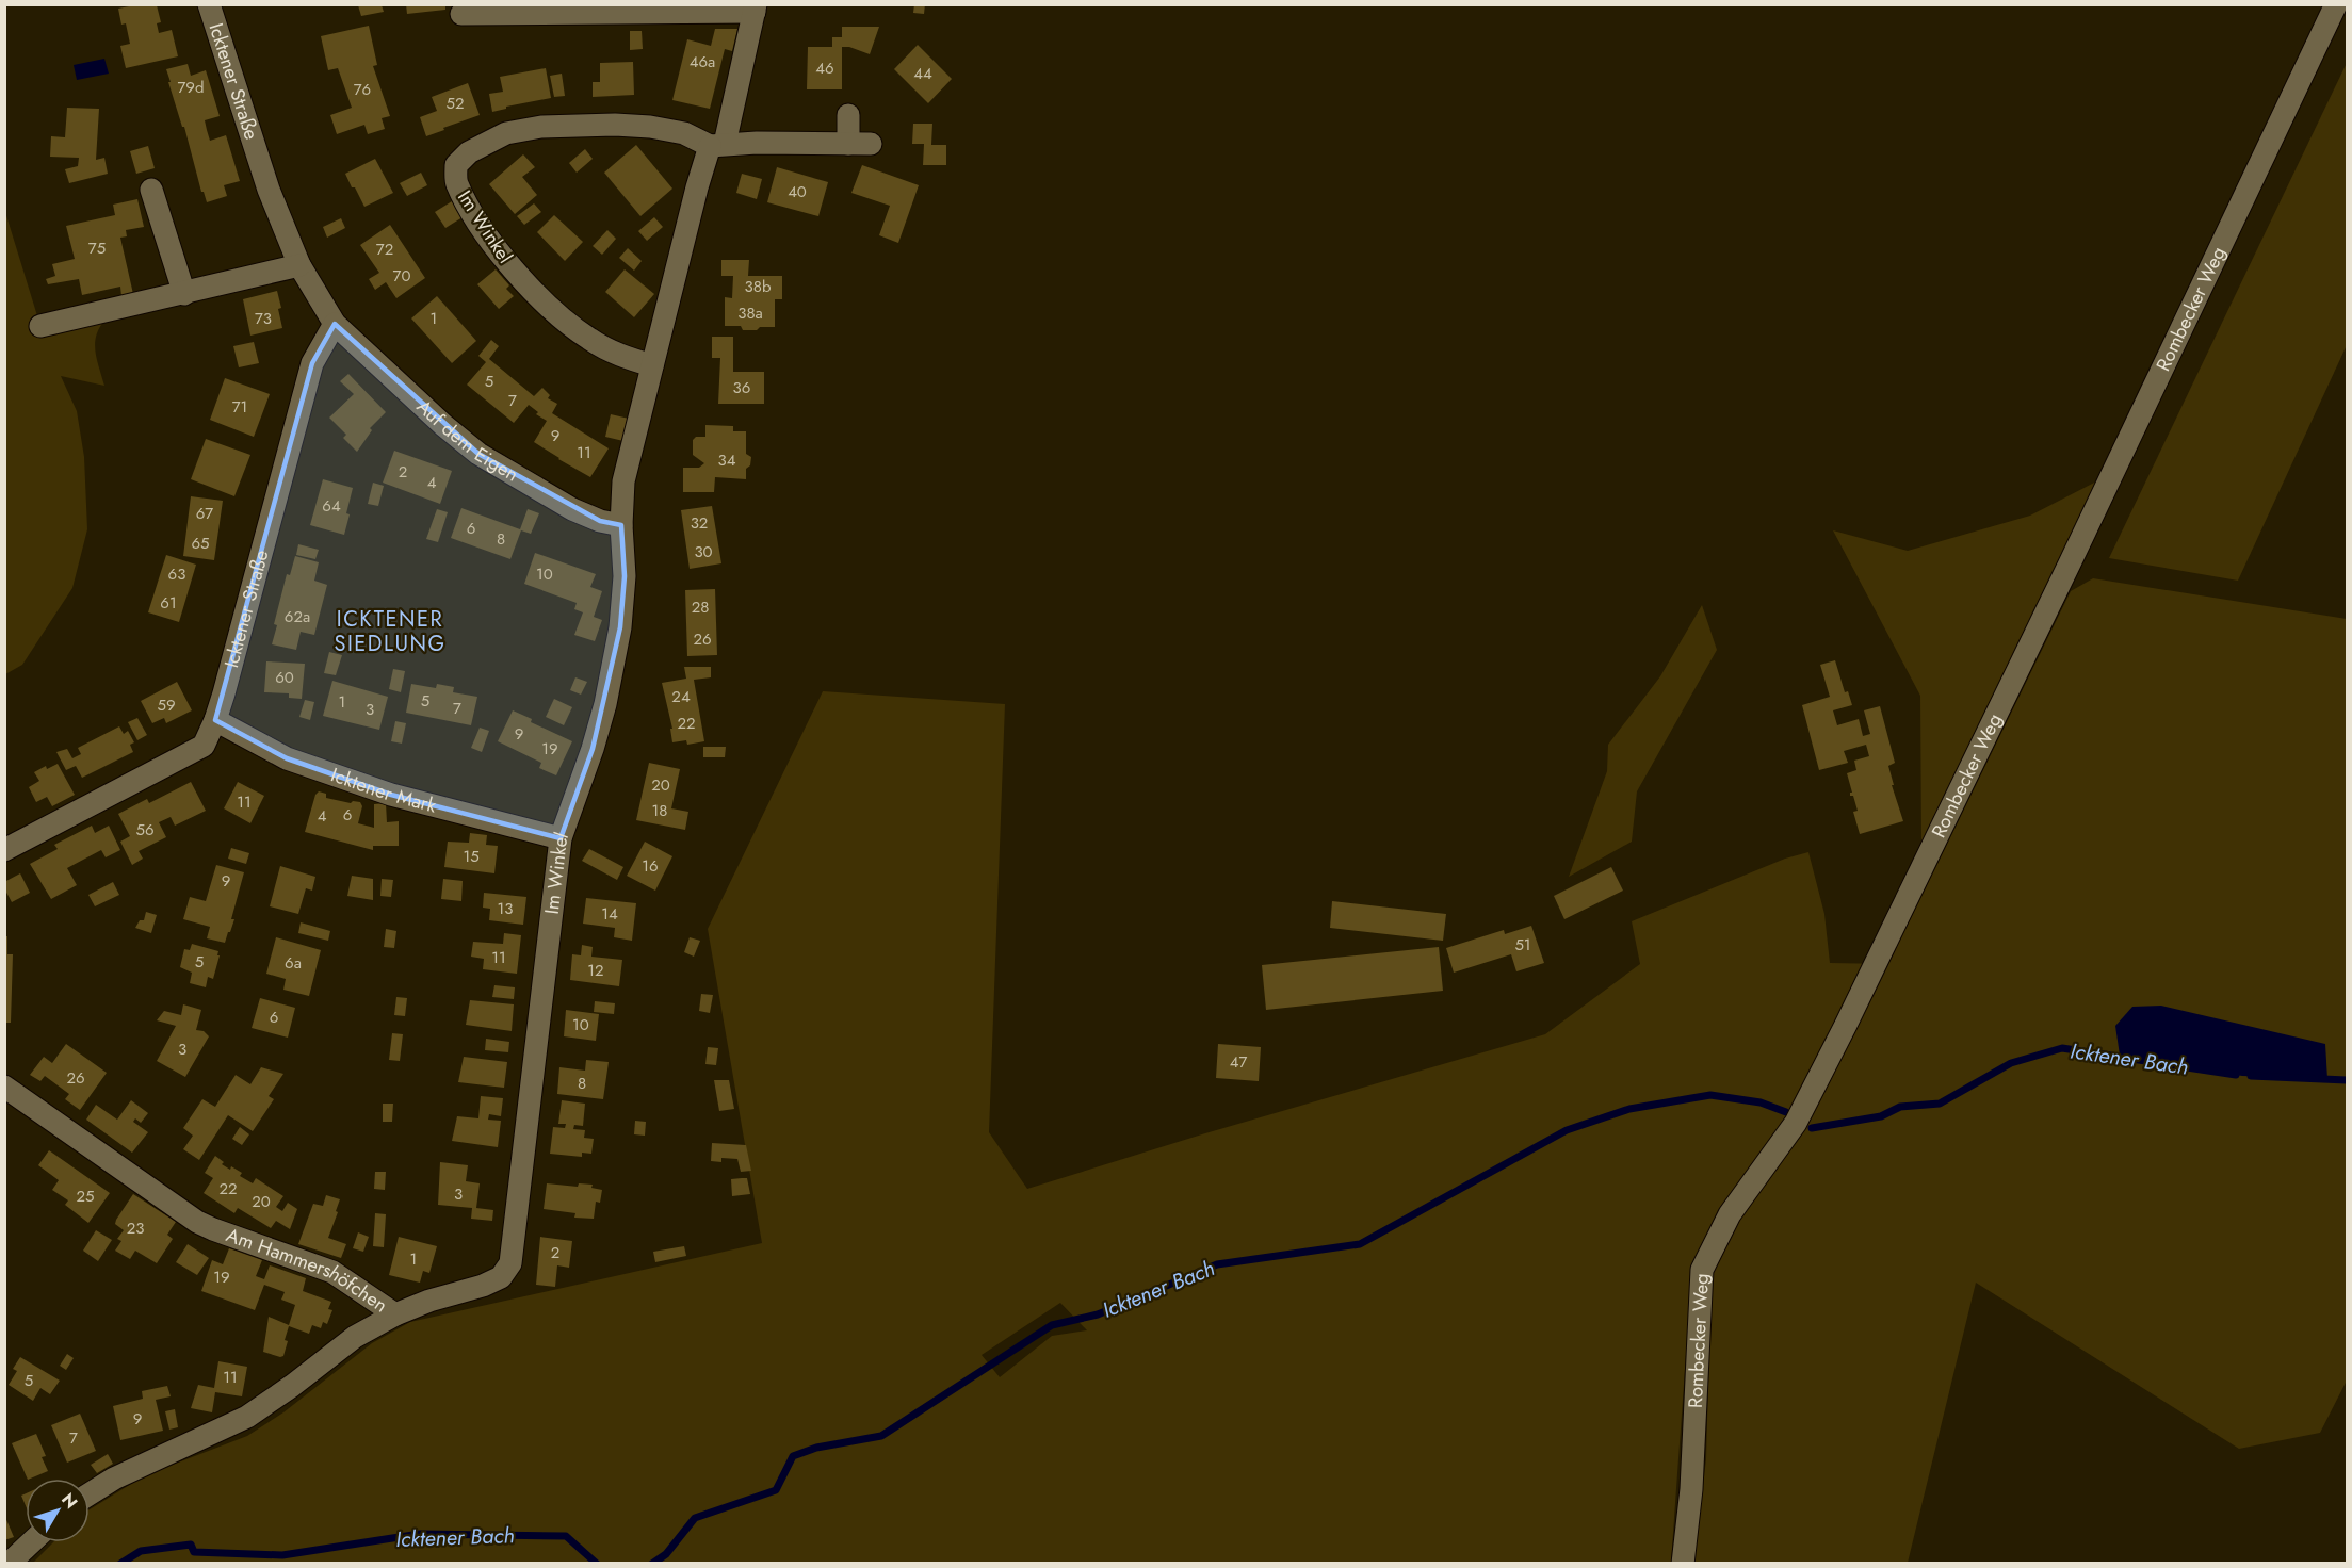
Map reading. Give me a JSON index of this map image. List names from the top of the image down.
{
  "streets": {
    "street": [
      "Icktener Straße",
      "Im Winkel",
      "Rombecker Weg",
      "Auf dem Eigen",
      "Icktener Mark",
      "Am Hammershöfchen"
    ]
  },
  "crossings": [
    ["Icktener Straße", "Auf dem Eigen"],
    ["Icktener Straße", "Icktener Mark"],
    ["Im Winkel", "Auf dem Eigen"],
    ["Im Winkel", "Icktener Mark"],
    ["Im Winkel", "Am Hammershöfchen"]
  ],
  "districts": ["ICKTENER SIEDLUNG"],
  "water": ["Icktener Bach"],
  "house_numbers": [
    "46a",
    "46",
    "44",
    "79d",
    "76",
    "52",
    "40",
    "75",
    "72",
    "70",
    "38b",
    "38a",
    "73",
    "1",
    "5",
    "36",
    "7",
    "71",
    "9",
    "11",
    "34",
    "2",
    "4",
    "64",
    "67",
    "32",
    "6",
    "8",
    "65",
    "30",
    "63",
    "10",
    "61",
    "28",
    "62a",
    "26",
    "60",
    "24",
    "5",
    "1",
    "59",
    "7",
    "3",
    "22",
    "9",
    "19",
    "20",
    "11",
    "18",
    "6",
    "4",
    "56",
    "15",
    "16",
    "9",
    "13",
    "14",
    "51",
    "11",
    "5",
    "6a",
    "12",
    "6",
    "10",
    "3",
    "47",
    "26",
    "8",
    "22",
    "3",
    "25",
    "20",
    "23",
    "2",
    "1",
    "19",
    "11",
    "5",
    "9",
    "7"
  ],
  "north": "top right"
}
